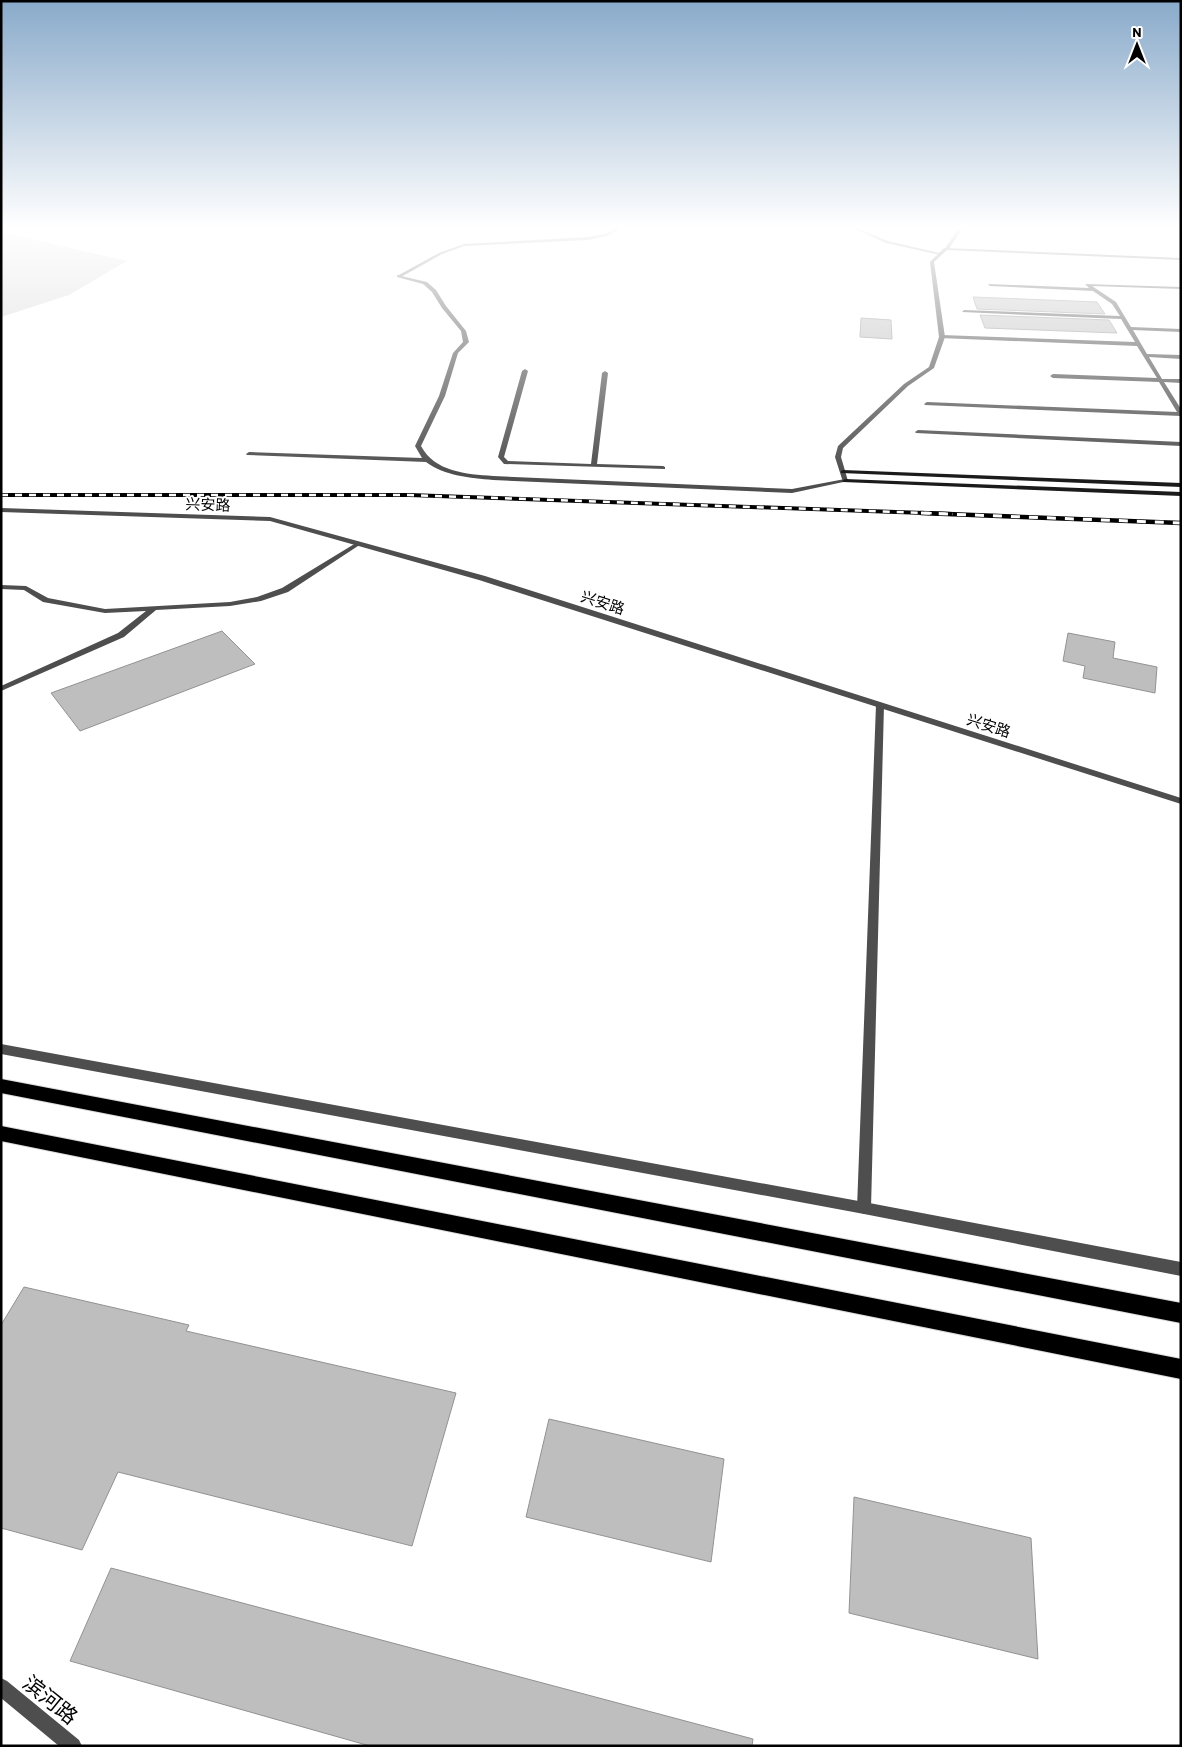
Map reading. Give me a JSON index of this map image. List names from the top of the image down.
{
  "streets": {
    "street": ["兴安路", "滨河路"]
  },
  "north": "top"
}
